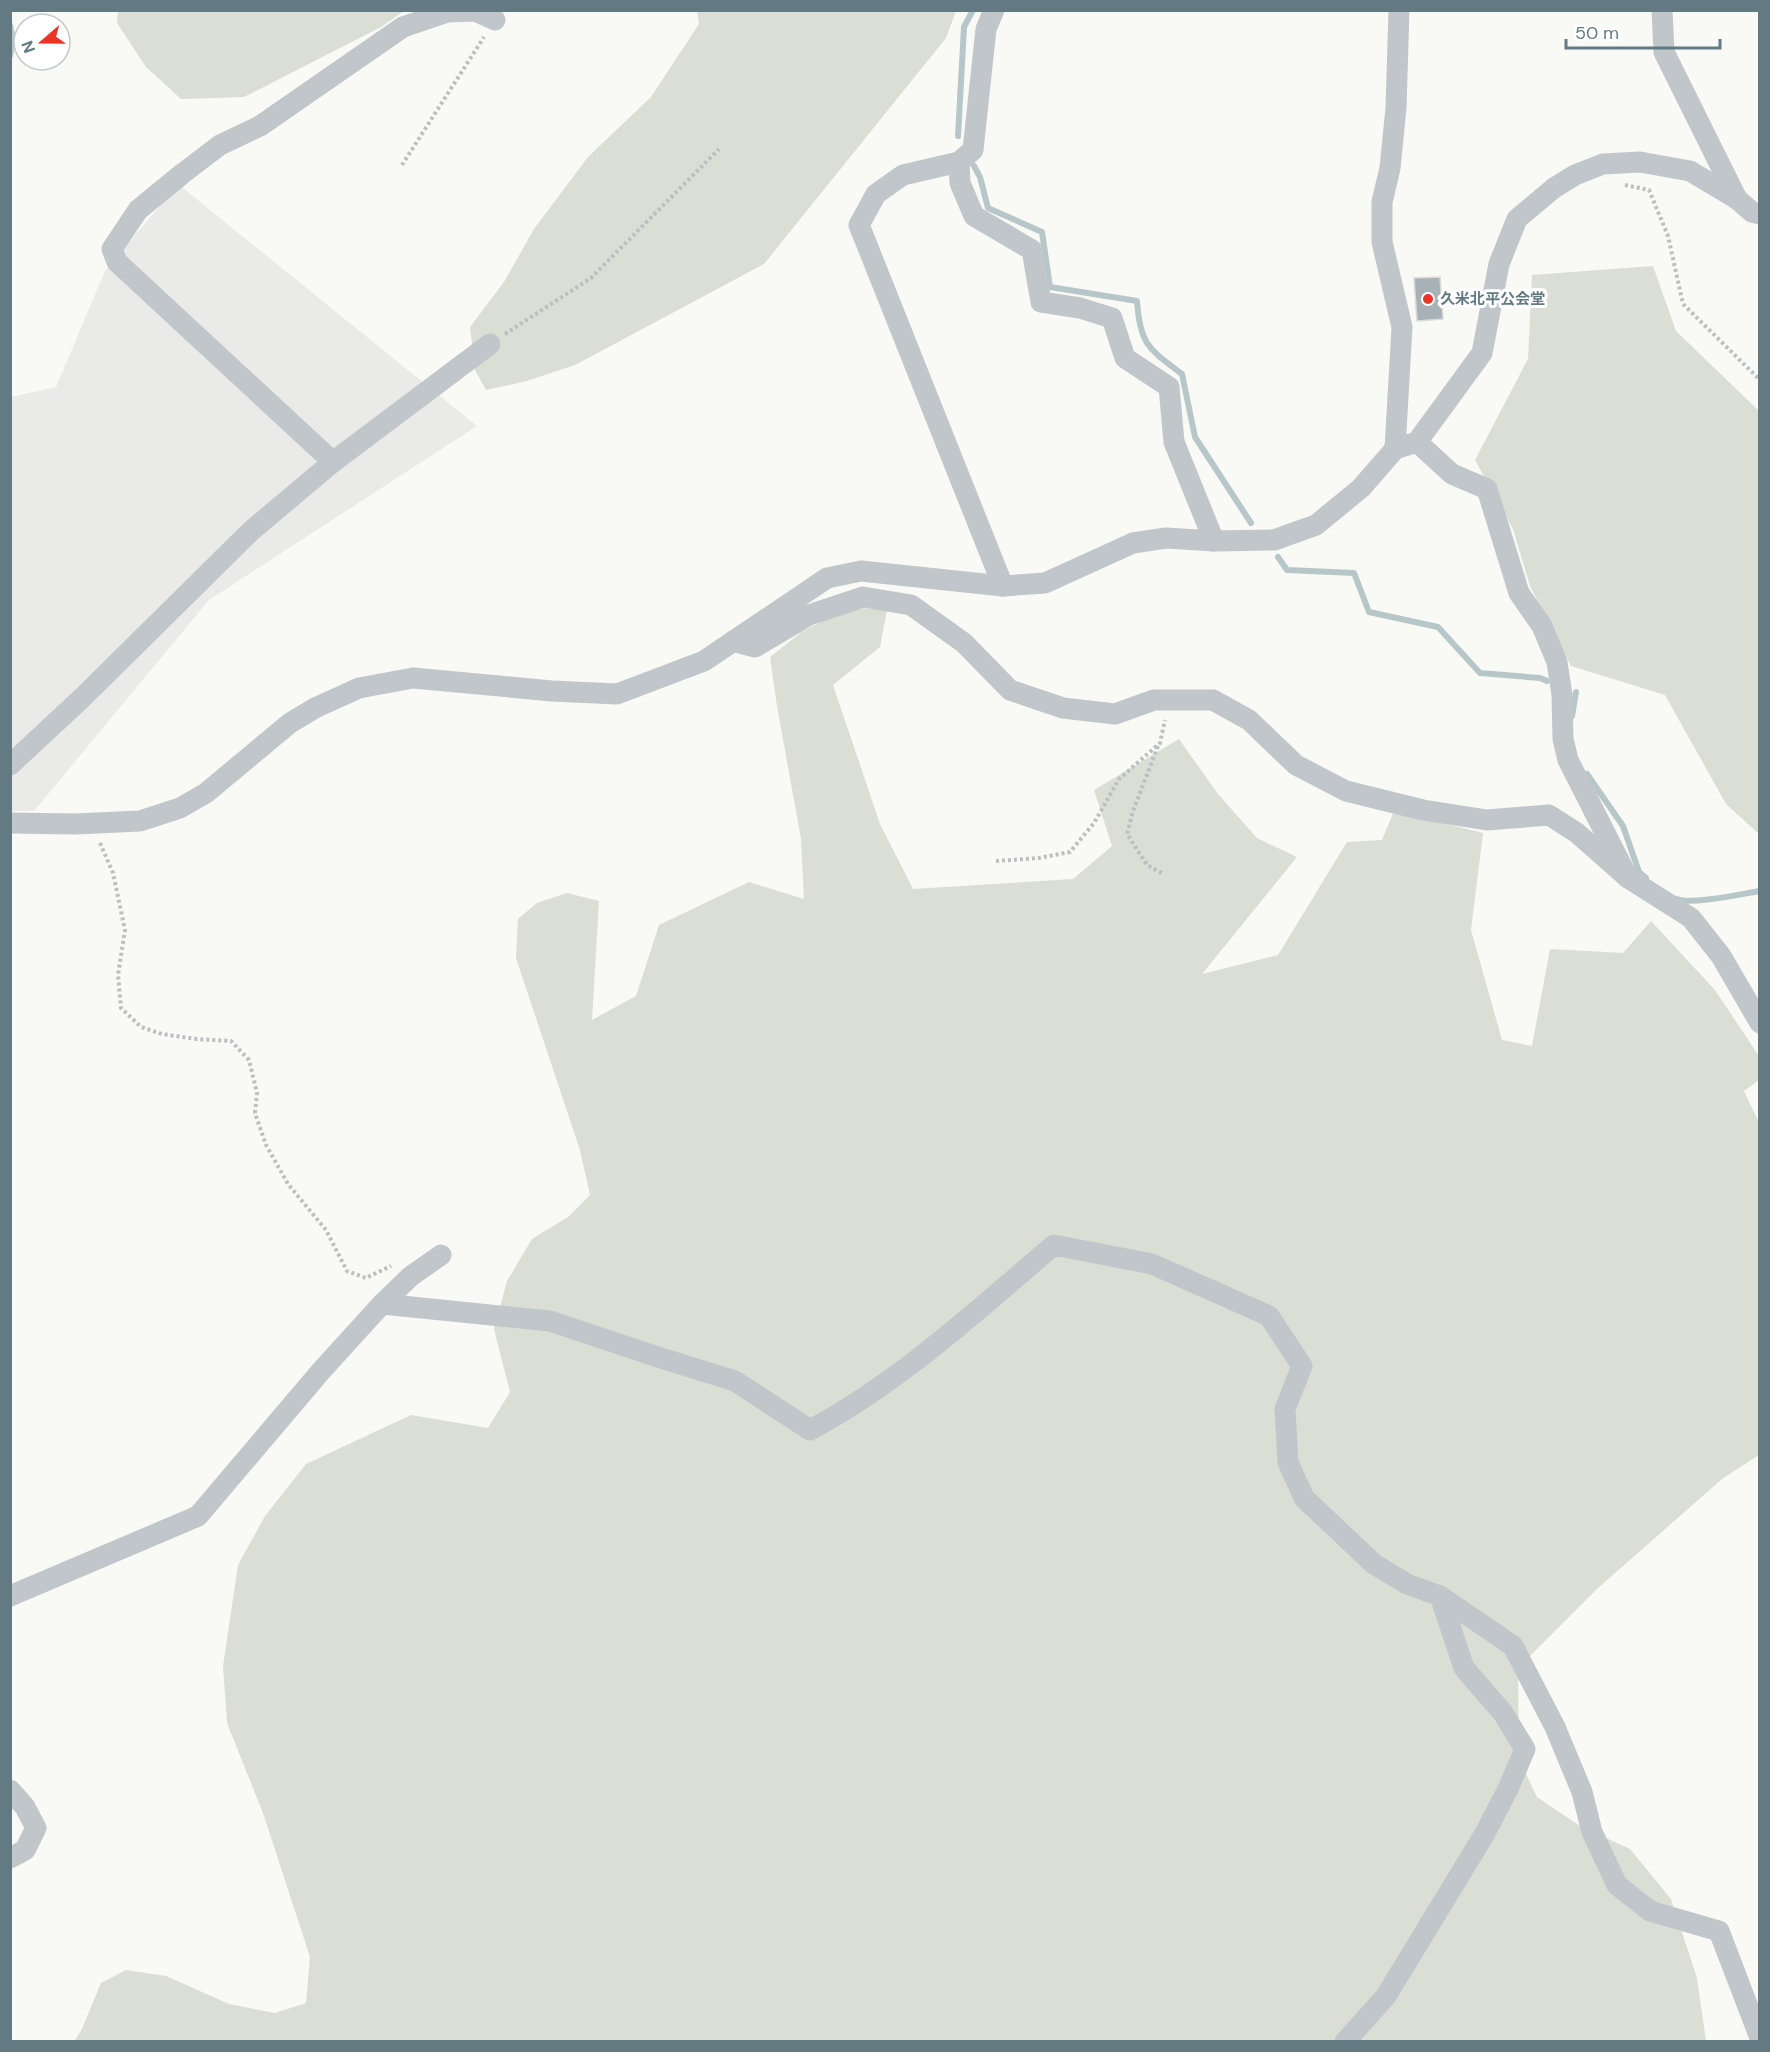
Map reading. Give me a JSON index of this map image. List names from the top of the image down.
{
  "places": ["久米北平公会堂"],
  "scale_bar": "50 m",
  "north": "left"
}
